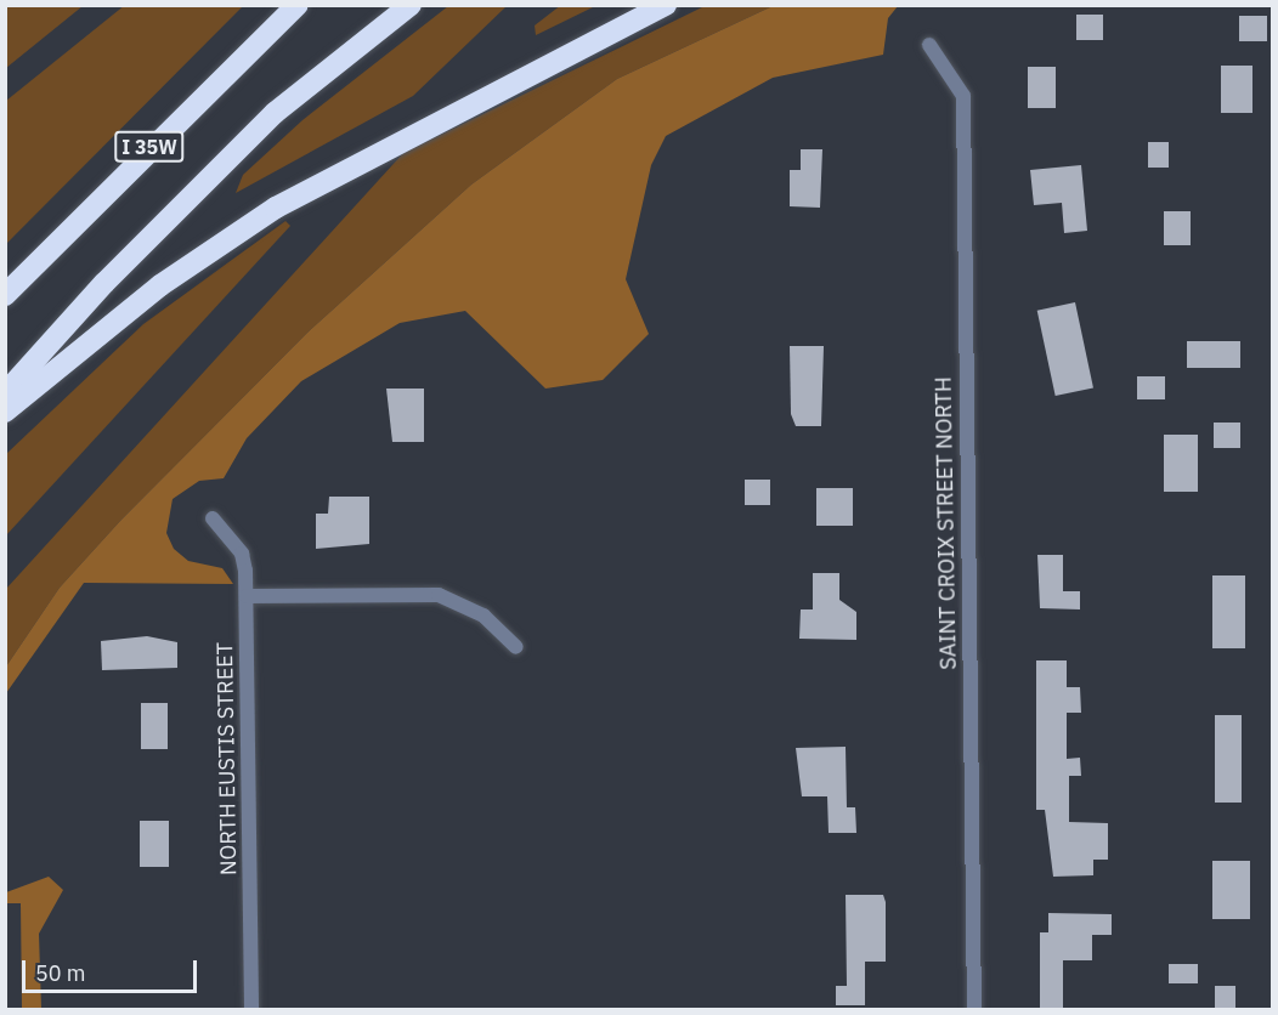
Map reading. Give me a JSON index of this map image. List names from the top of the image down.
{
  "streets": {
    "highway": ["I 35W"],
    "street": ["SAINT CROIX STREET NORTH", "NORTH EUSTIS STREET"]
  },
  "scale_bar": "50 m"
}
